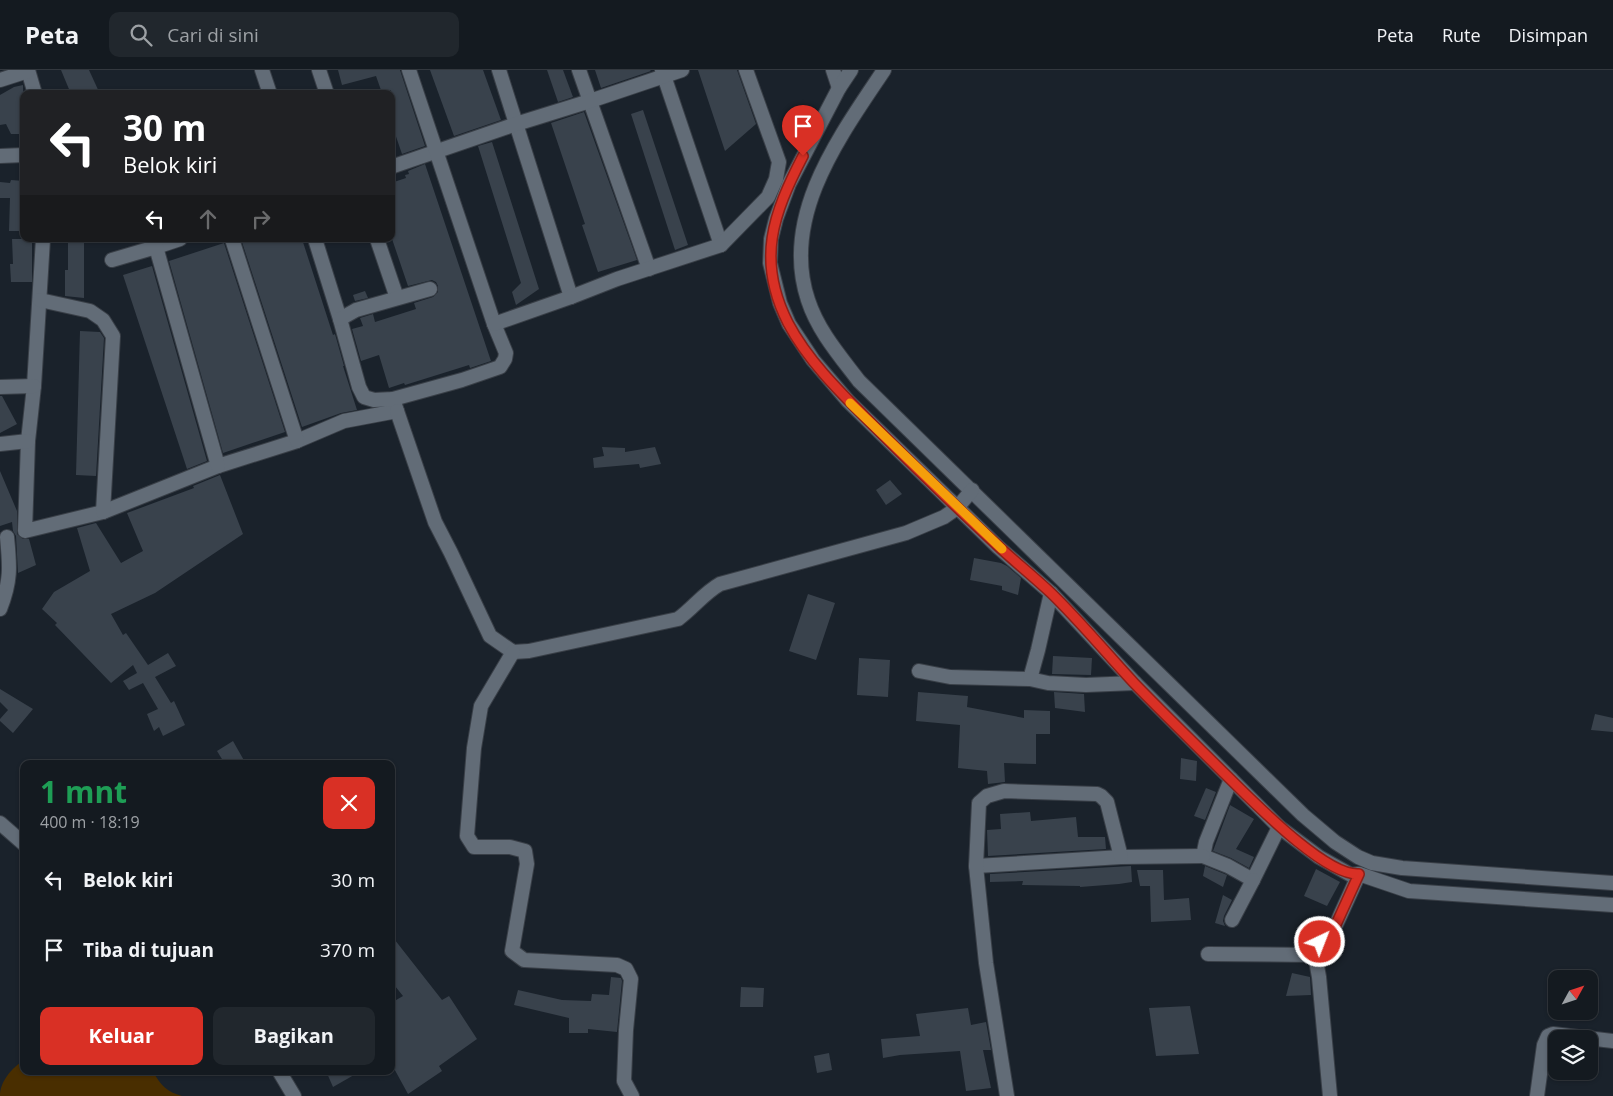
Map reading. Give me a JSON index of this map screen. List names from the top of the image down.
{
  "north": "top right",
  "page": {
    "header": "Peta",
    "search": "Cari di sini",
    "nav": ["Peta", "Rute", "Disimpan"],
    "turn": ["30 m", "Belok kiri"],
    "heading": ["1 mnt", "400 m · 18:19"],
    "list": [
      {
        "name": "Belok kiri",
        "value": "30 m"
      },
      {
        "name": "Tiba di tujuan",
        "value": "370 m"
      }
    ],
    "buttons": ["Keluar", "Bagikan"]
  }
}
